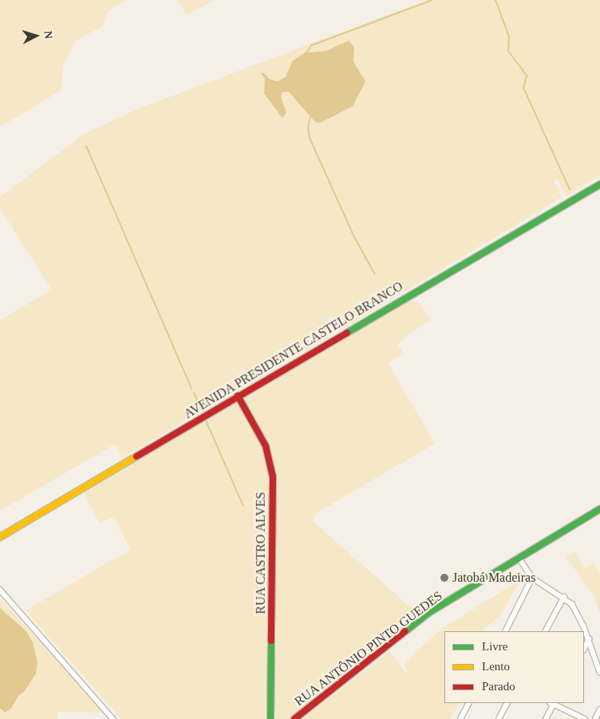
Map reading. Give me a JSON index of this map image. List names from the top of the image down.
{
  "streets": {
    "street": ["AVENIDA PRESIDENTE CASTELO BRANCO", "RUA CASTRO ALVES", "RUA ANTÔNIO PINTO GUEDES"]
  },
  "crossings": [
    ["AVENIDA PRESIDENTE CASTELO BRANCO", "RUA CASTRO ALVES"]
  ],
  "places": ["Jatobá Madeiras"],
  "legend": ["Livre", "Lento", "Parado"],
  "north": "right"
}
